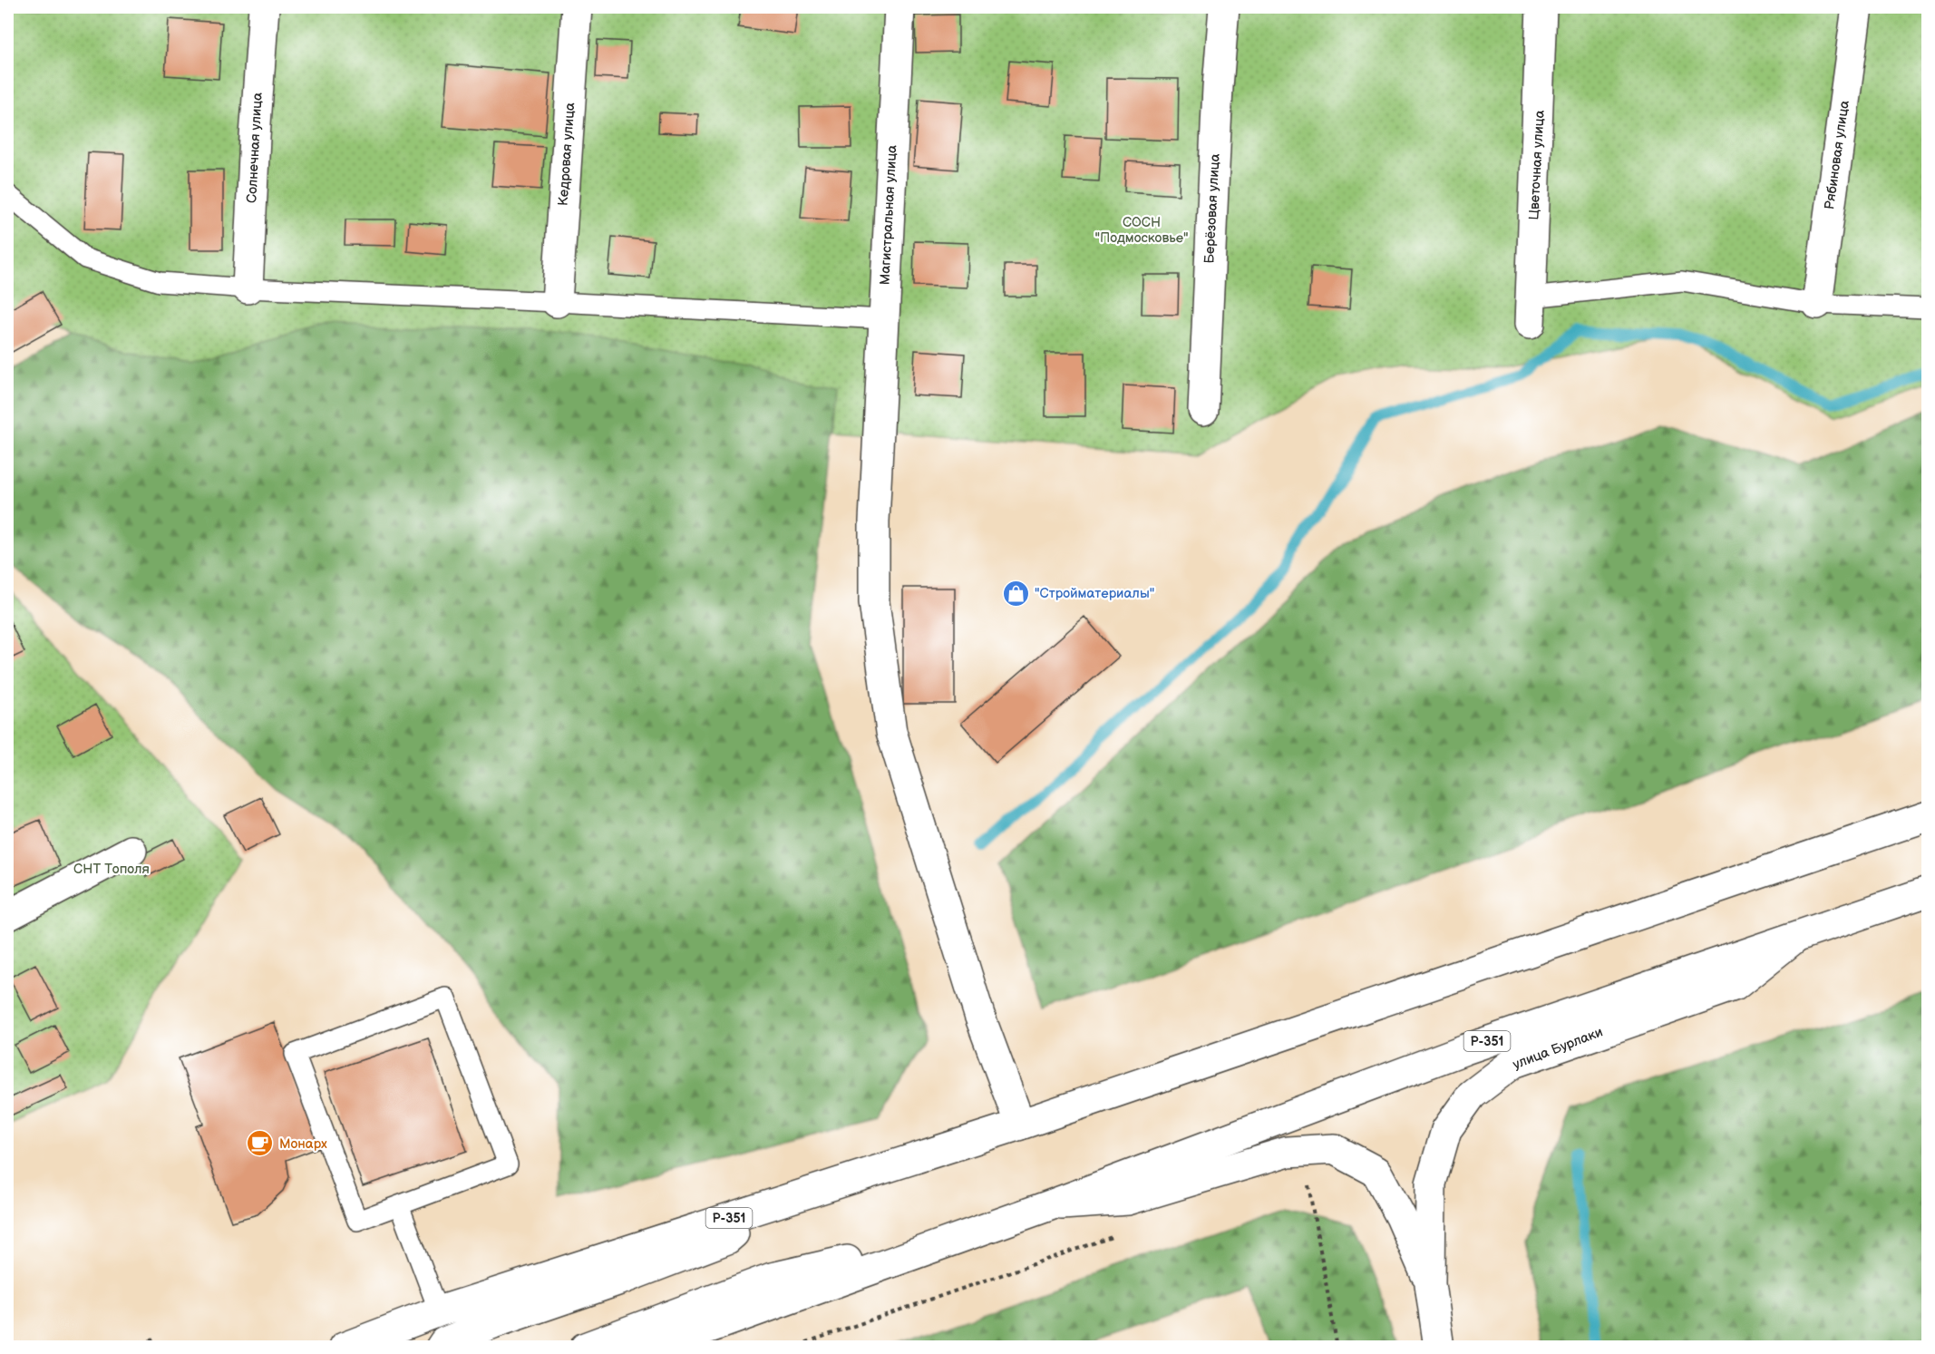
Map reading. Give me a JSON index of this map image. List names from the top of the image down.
{
  "streets": {
    "main road": [
      "Солнечная улица",
      "Кедровая улица",
      "Рябиновая улица",
      "Цветочная улица",
      "Берёзовая улица",
      "Магистральная улица",
      "Р-351",
      "улица Бурлаки"
    ]
  },
  "crossings": [
    ["Магистральная улица", "Р-351"],
    ["Р-351", "улица Бурлаки"]
  ],
  "parks": ["СОСН \"Подмосковье\"", "СНТ Тополя"],
  "places": {
    "shop": ["\"Стройматериалы\""],
    "cafe": ["Монарх"]
  }
}
